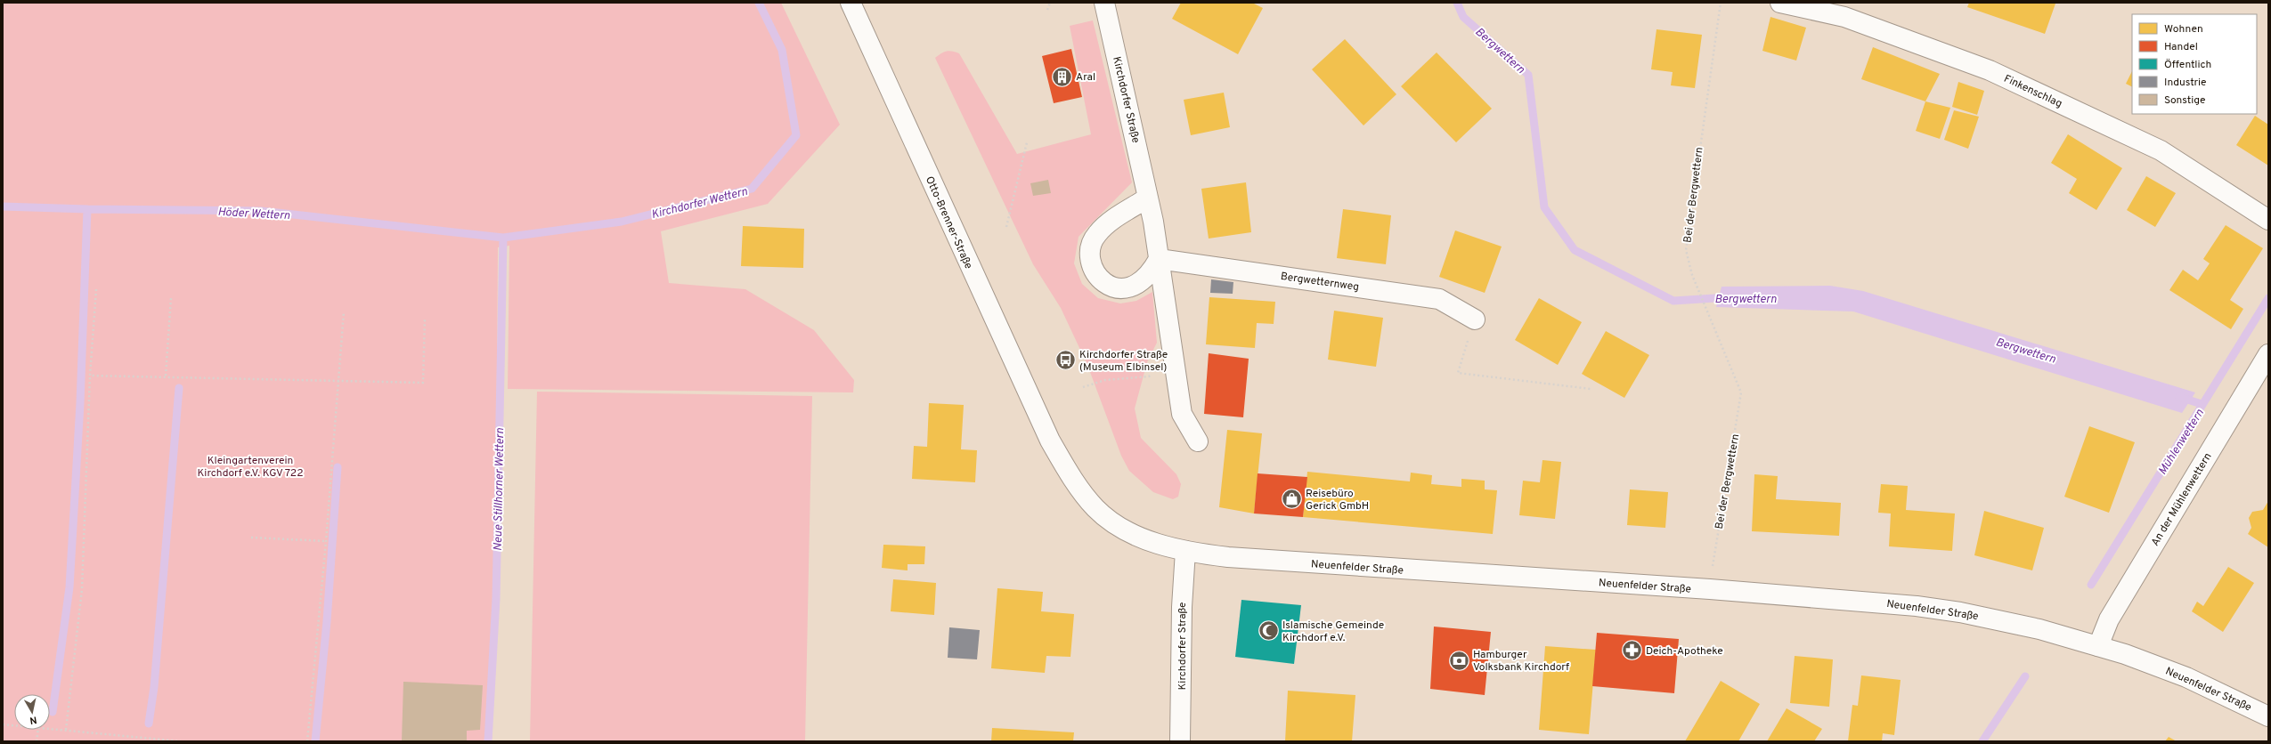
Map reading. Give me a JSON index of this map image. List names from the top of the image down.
{
  "streets": {
    "street": [
      "Finkenschlag",
      "Kirchdorfer Straße",
      "Otto-Brenner-Straße",
      "Bergwetternweg",
      "An der Mühlenwettern",
      "Neuenfelder Straße"
    ],
    "path": ["Bei der Bergwettern"]
  },
  "crossings": [
    ["Kirchdorfer Straße", "Bergwetternweg"],
    ["Kirchdorfer Straße", "Neuenfelder Straße"],
    ["Bei der Bergwettern", "Neuenfelder Straße"],
    ["Otto-Brenner-Straße", "Neuenfelder Straße"],
    ["An der Mühlenwettern", "Neuenfelder Straße"]
  ],
  "water": [
    "Bergwettern",
    "Kirchdorfer Wettern",
    "Höder Wettern",
    "Mühlenwettern",
    "Neue Stillhorner Wettern"
  ],
  "parks": ["Kleingartenverein Kirchdorf e.V. KGV 722"],
  "places": {
    "building": ["Aral"],
    "bus stop": ["Kirchdorfer Straße (Museum Elbinsel)"],
    "shop": ["Reisebüro Gerick GmbH"],
    "mosque": ["Islamische Gemeinde Kirchdorf e.V."],
    "pharmacy": ["Deich-Apotheke"],
    "bank": ["Hamburger Volksbank Kirchdorf"]
  },
  "legend": [
    "Wohnen",
    "Handel",
    "Öffentlich",
    "Industrie",
    "Sonstige"
  ],
  "north": "bottom"
}
